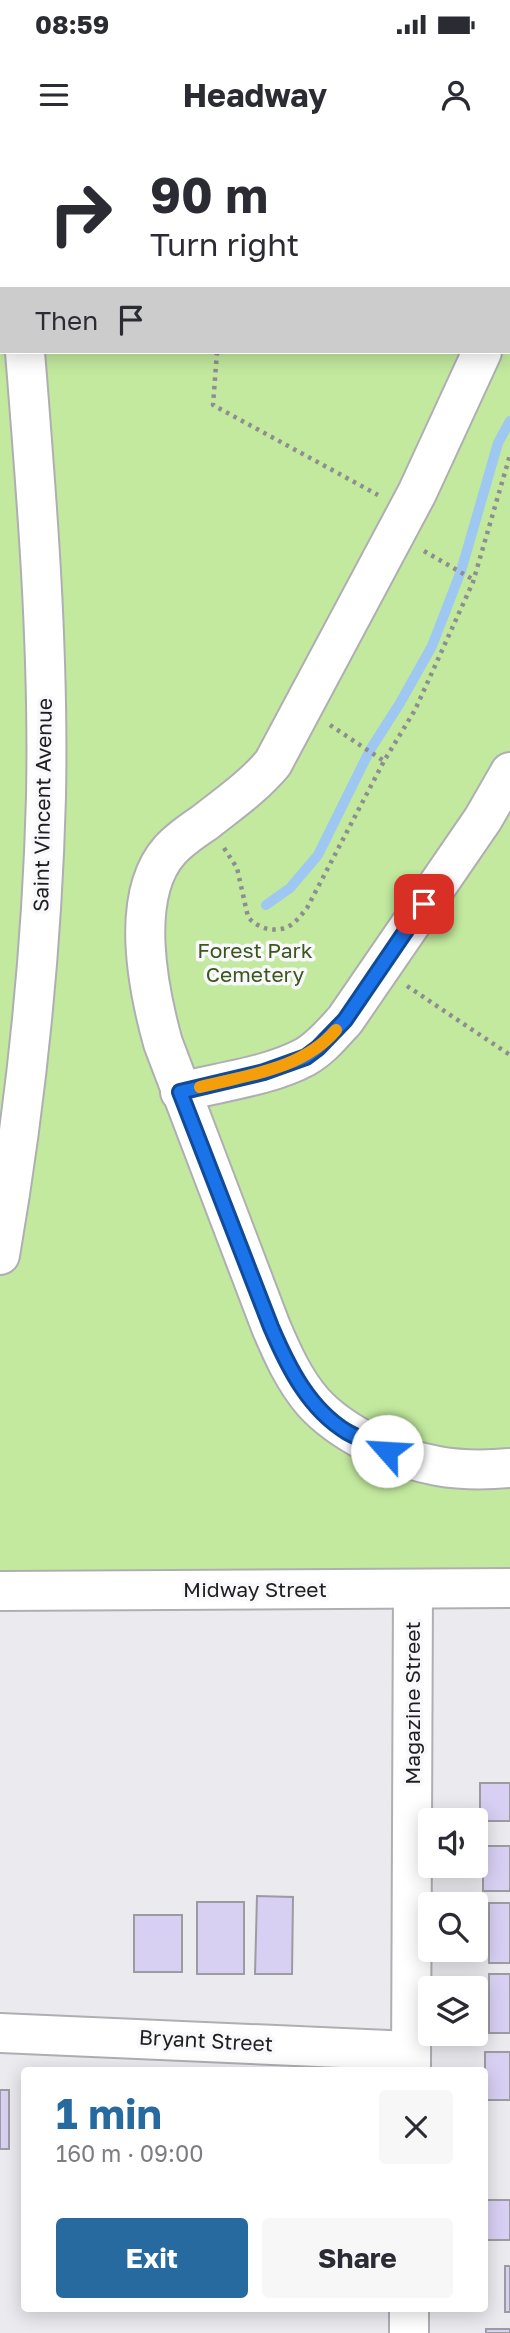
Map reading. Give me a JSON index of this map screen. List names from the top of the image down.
{
  "streets": {
    "street": [
      "Saint Vincent Avenue",
      "Midway Street",
      "Magazine Street",
      "Bryant Street"
    ]
  },
  "crossings": [
    ["Midway Street", "Magazine Street"],
    ["Magazine Street", "Bryant Street"]
  ],
  "parks": ["Forest Park Cemetery"],
  "page": {
    "status": "08:59",
    "header": "Headway",
    "turn": ["90 m", "Turn right"],
    "then": "Then",
    "heading": ["1 min", "160 m · 09:00"],
    "buttons": ["Exit", "Share"]
  }
}
